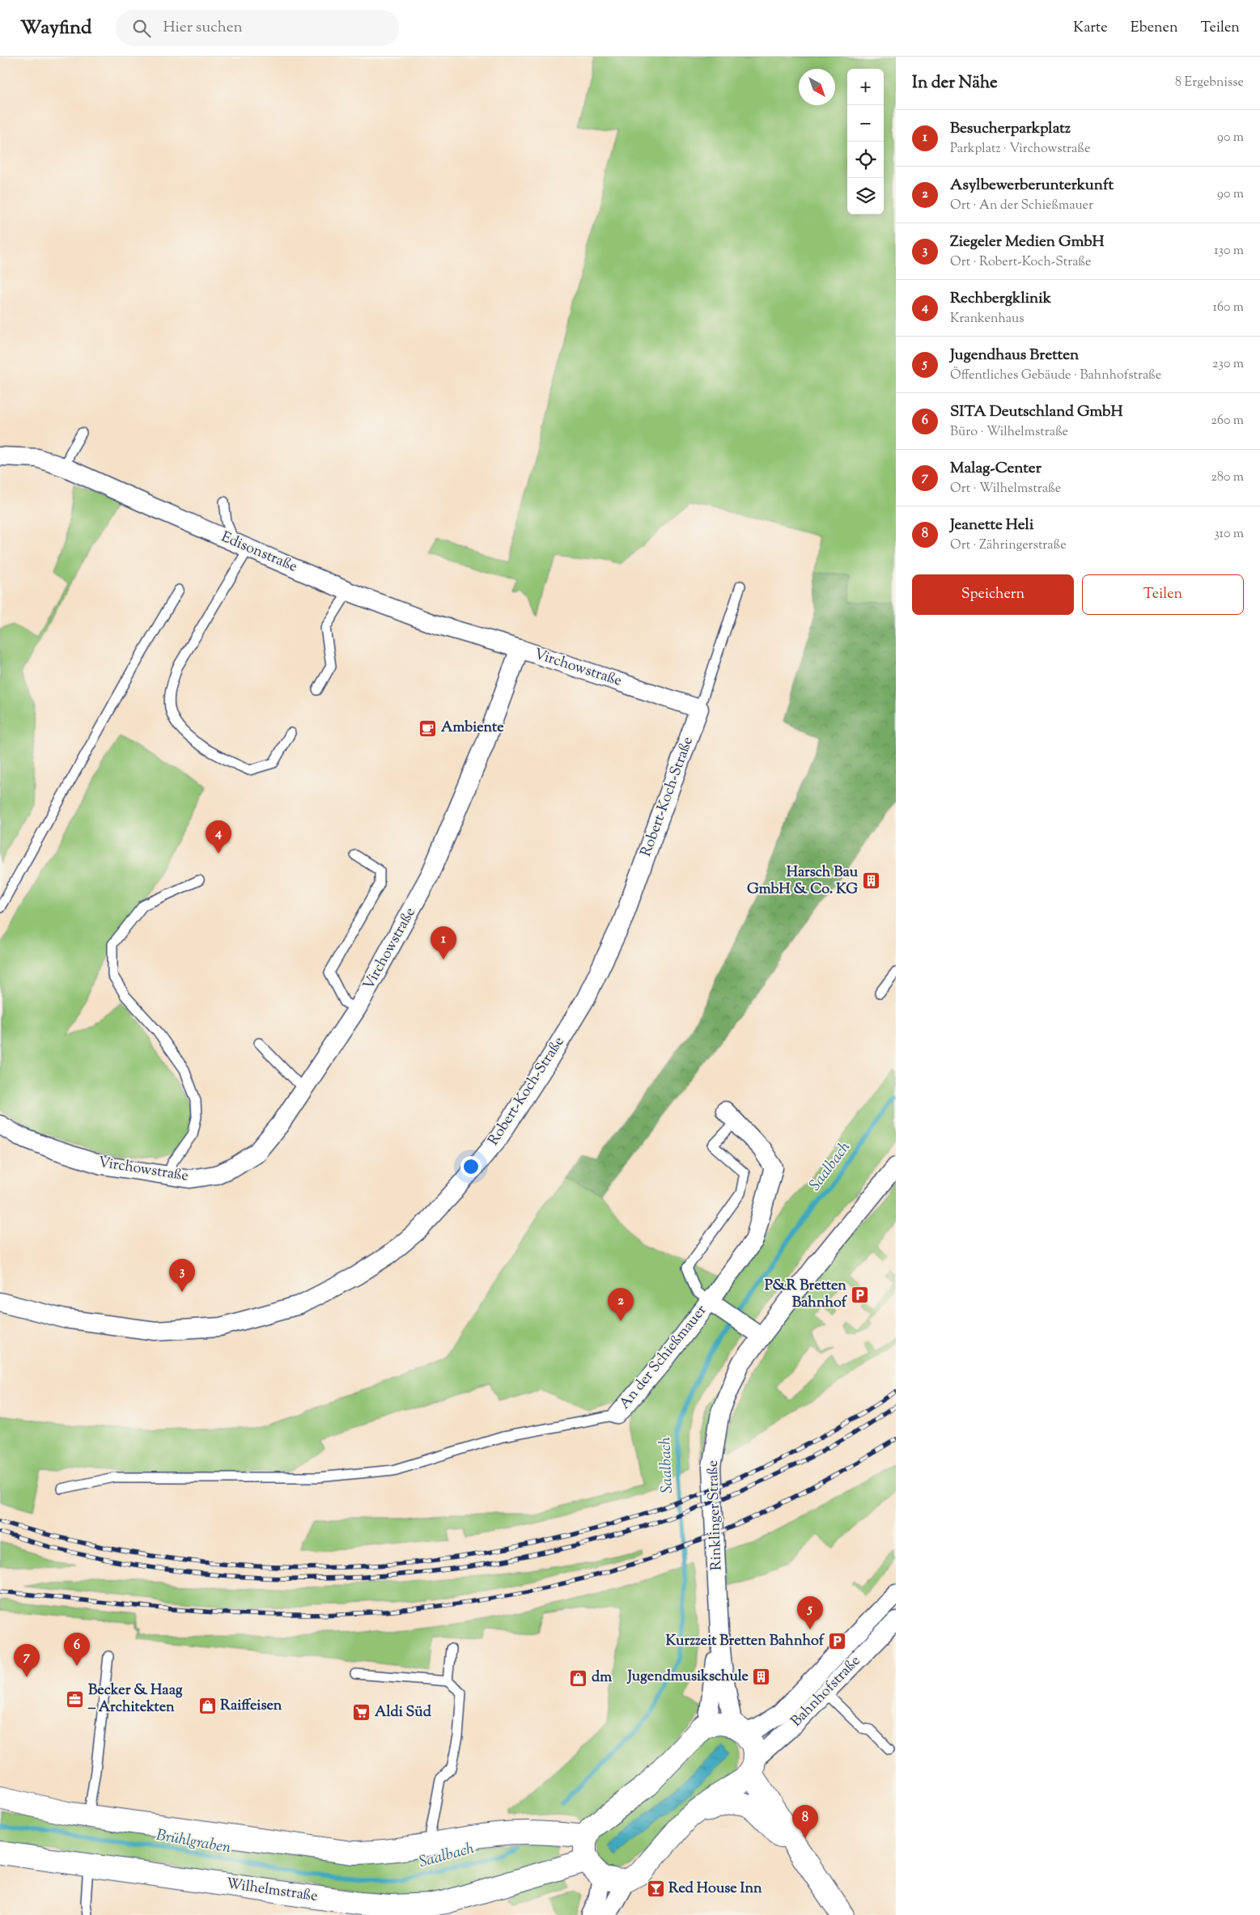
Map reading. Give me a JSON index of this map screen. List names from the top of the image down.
{
  "streets": {
    "main road": ["Wilhelmstraße"],
    "street": [
      "Edisonstraße",
      "Virchowstraße",
      "Robert-Koch-Straße",
      "An der Schießmauer",
      "Rinklinger Straße",
      "Bahnhofstraße"
    ]
  },
  "crossings": [
    ["Edisonstraße", "Virchowstraße"],
    ["Virchowstraße", "Robert-Koch-Straße"],
    ["An der Schießmauer", "Rinklinger Straße"],
    ["Rinklinger Straße", "Bahnhofstraße"]
  ],
  "water": ["Saalbach", "Brühlgraben"],
  "places": {
    "cafe": ["Ambiente"],
    "building": ["Harsch Bau GmbH & Co. KG", "Jugendmusikschule"],
    "parking": ["P&R Bretten Bahnhof", "Kurzzeit Bretten Bahnhof"],
    "shop": ["dm", "Raiffeisen"],
    "office": ["Becker & Haag – Architekten"],
    "supermarket": ["Aldi Süd"],
    "bar": ["Red House Inn"]
  },
  "north": "bottom right",
  "page": {
    "header": "Wayfind",
    "search": "Hier suchen",
    "nav": ["Karte", "Ebenen", "Teilen"],
    "heading": ["In der Nähe", "8 Ergebnisse"],
    "map_buttons": ["+", "−"],
    "list": [
      {
        "mark": "1",
        "name": "Besucherparkplatz",
        "note": "Parkplatz · Virchowstraße",
        "value": "90 m"
      },
      {
        "mark": "2",
        "name": "Asylbewerberunterkunft",
        "note": "Ort · An der Schießmauer",
        "value": "90 m"
      },
      {
        "mark": "3",
        "name": "Ziegeler Medien GmbH",
        "note": "Ort · Robert-Koch-Straße",
        "value": "130 m"
      },
      {
        "mark": "4",
        "name": "Rechbergklinik",
        "note": "Krankenhaus",
        "value": "160 m"
      },
      {
        "mark": "5",
        "name": "Jugendhaus Bretten",
        "note": "Öffentliches Gebäude · Bahnhofstraße",
        "value": "230 m"
      },
      {
        "mark": "6",
        "name": "SITA Deutschland GmbH",
        "note": "Büro · Wilhelmstraße",
        "value": "260 m"
      },
      {
        "mark": "7",
        "name": "Malag-Center",
        "note": "Ort · Wilhelmstraße",
        "value": "280 m"
      },
      {
        "mark": "8",
        "name": "Jeanette Heli",
        "note": "Ort · Zähringerstraße",
        "value": "310 m"
      }
    ],
    "buttons": ["Speichern", "Teilen"],
    "pins": [
      "4",
      "1",
      "3",
      "2",
      "5",
      "6",
      "7",
      "8"
    ]
  }
}
